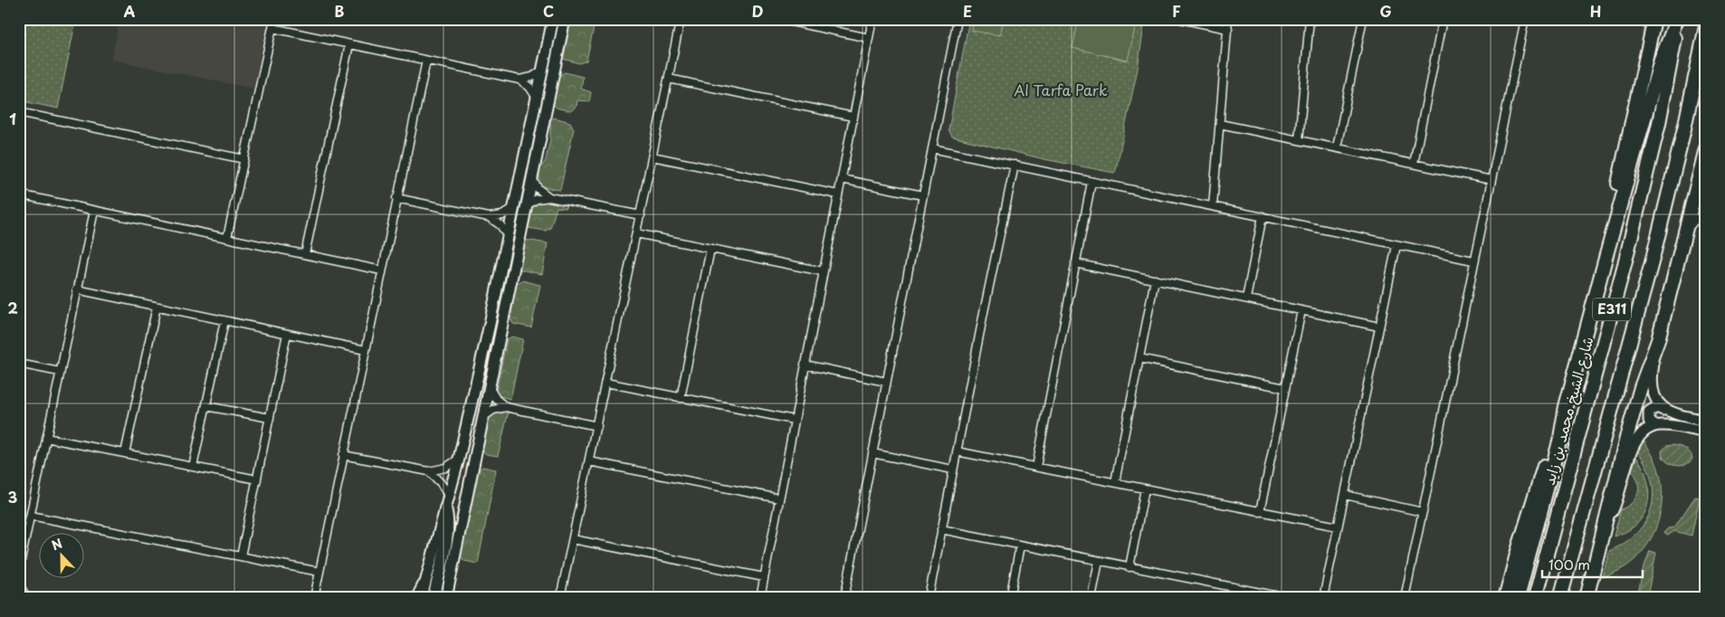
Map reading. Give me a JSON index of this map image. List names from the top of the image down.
{
  "streets": {
    "highway": ["E311", "شارع الشيخ محمد بن زايد"]
  },
  "parks": ["Al Tarfa Park"],
  "scale_bar": "100 m",
  "north": "top",
  "grid": {
    "columns": [
      "A",
      "B",
      "C",
      "D",
      "E",
      "F",
      "G",
      "H"
    ],
    "rows": ["1", "2", "3"]
  }
}
